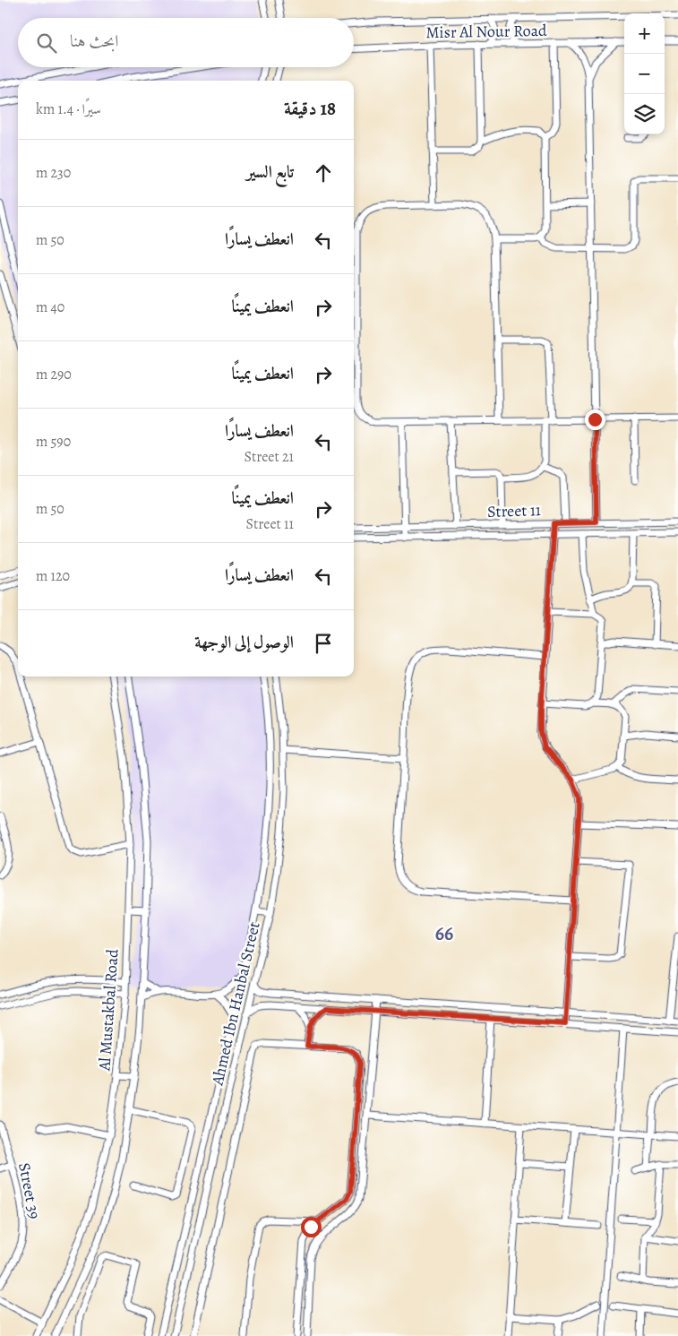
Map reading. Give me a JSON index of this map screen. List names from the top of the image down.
{
  "streets": {
    "street": [
      "Misr Al Nour Road",
      "Street 11",
      "Ahmed Ibn Hanbal Street",
      "Al Mustakbal Road",
      "Street 39"
    ]
  },
  "districts": ["66"],
  "page": {
    "map_buttons": ["+", "−"],
    "search": "ابحث هنا",
    "heading": ["18 دقيقة", "سيرًا · 1.4 km"],
    "list": [
      ["تابع السير", "230 m"],
      ["انعطف يسارًا", "50 m"],
      ["انعطف يمينًا", "40 m"],
      ["انعطف يمينًا", "290 m"],
      ["انعطف يسارًا", "Street 21", "590 m"],
      ["انعطف يمينًا", "Street 11", "50 m"],
      ["انعطف يسارًا", "120 m"],
      "الوصول إلى الوجهة"
    ]
  }
}
